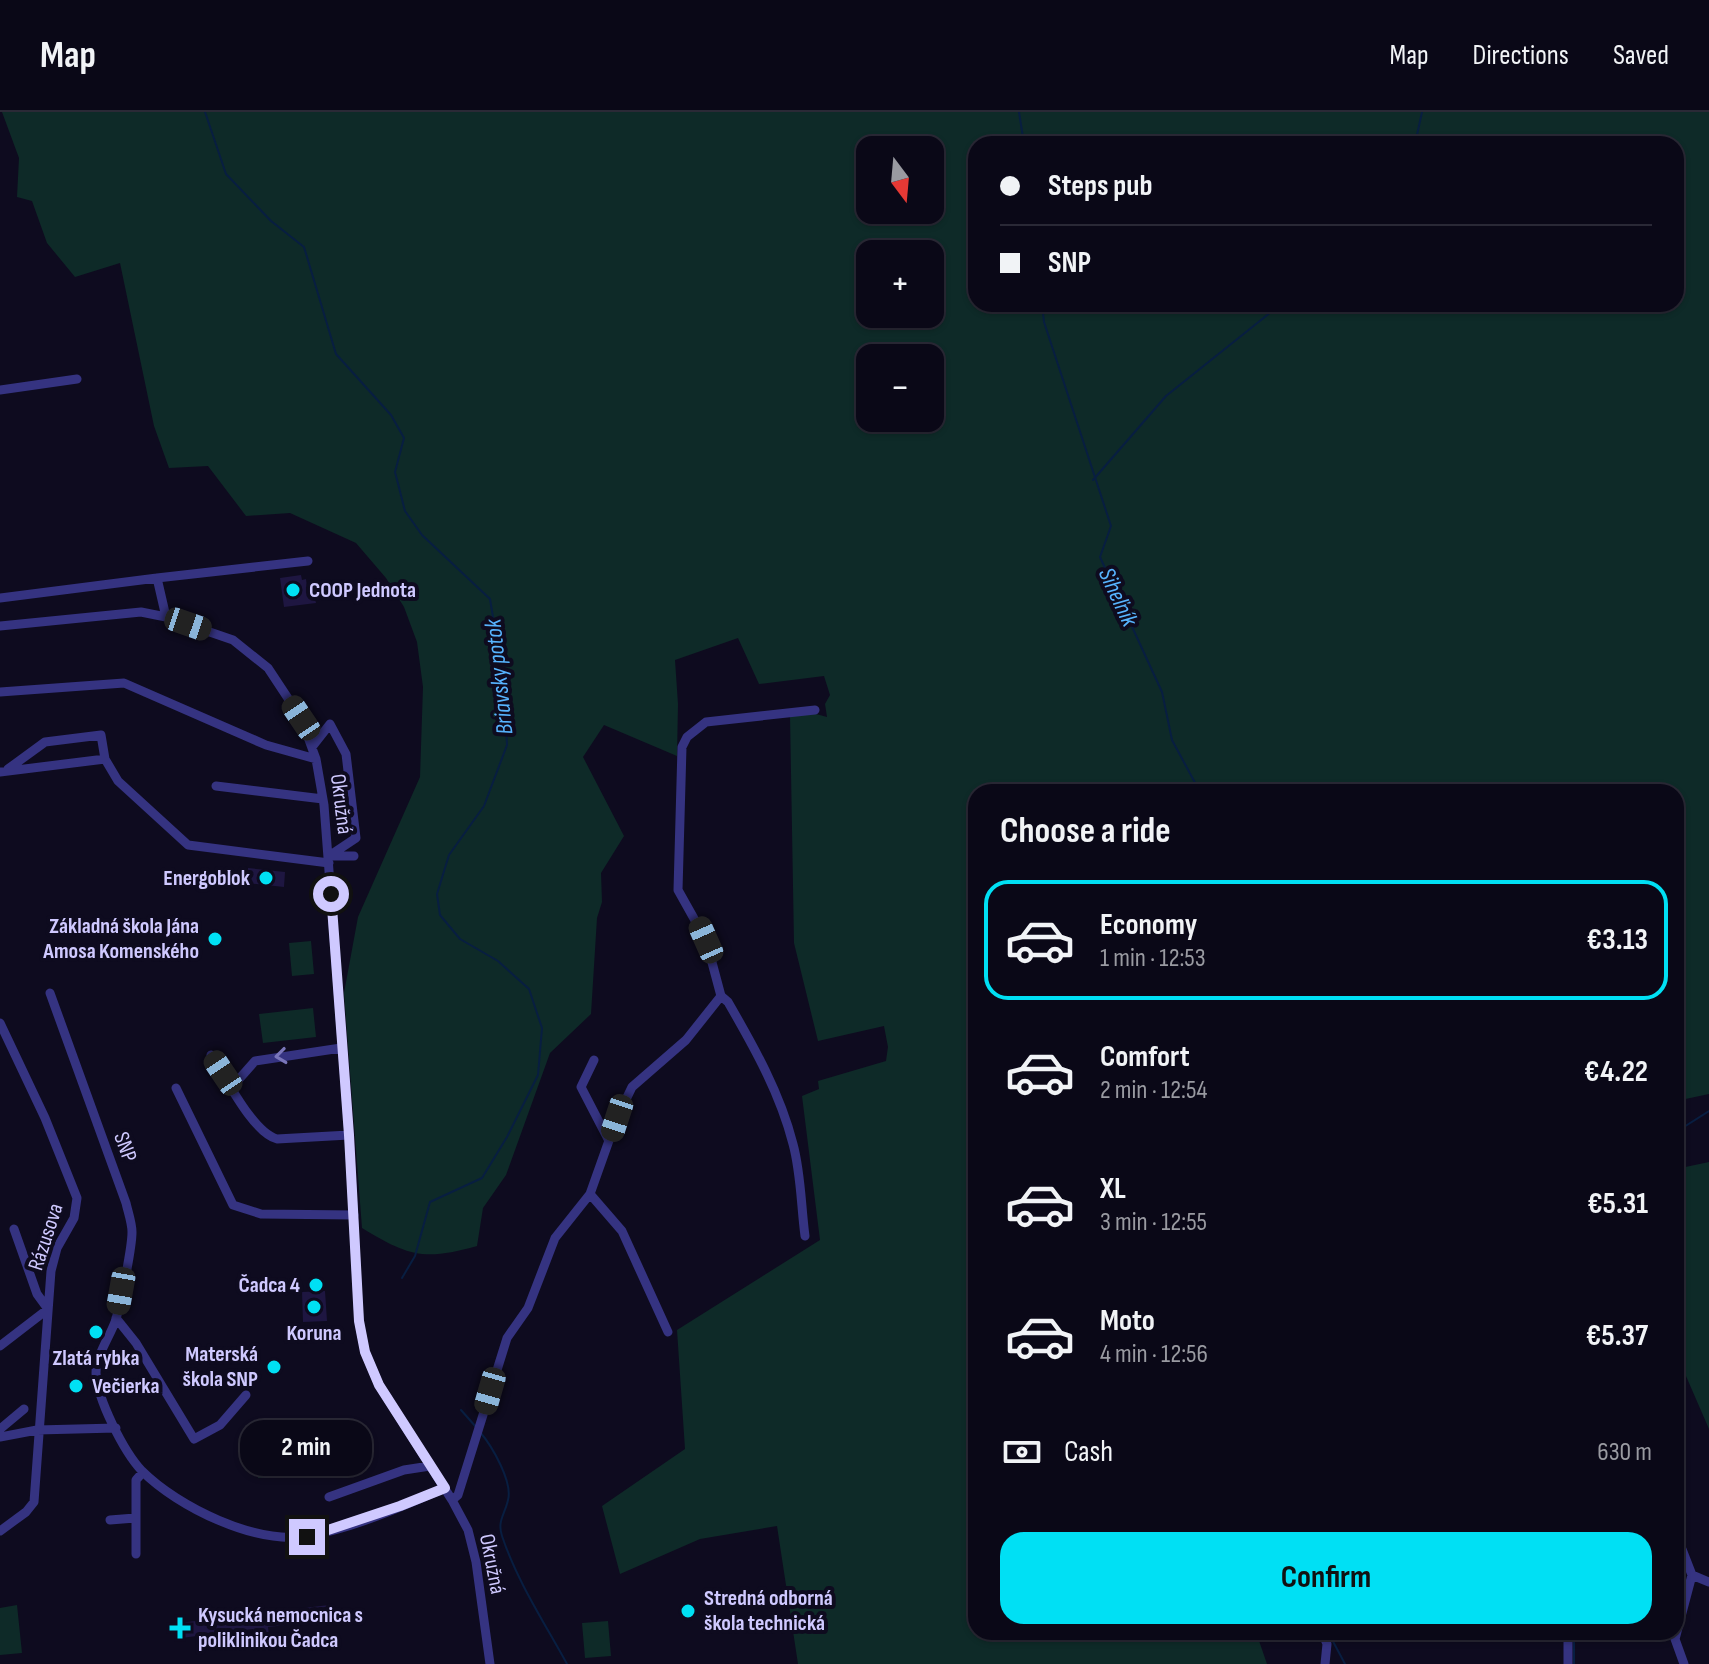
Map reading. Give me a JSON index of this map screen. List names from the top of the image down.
{
  "streets": {
    "street": ["Okružná", "SNP", "Rázusova"]
  },
  "crossings": [
    ["Okružná", "SNP"]
  ],
  "water": ["Siheľník", "Briavsky potok"],
  "places": {
    "other": [
      "COOP Jednota",
      "Energoblok",
      "Základná škola Jána Amosa Komenského",
      "Čadca 4",
      "Koruna",
      "Zlatá rybka",
      "Materská škola SNP",
      "Večierka",
      "Stredná odborná škola technická"
    ],
    "health": ["Kysucká nemocnica s poliklinikou Čadca"]
  },
  "north": "bottom",
  "page": {
    "header": "Map",
    "nav": ["Map", "Directions", "Saved"],
    "map_buttons": ["+", "−"],
    "banner": ["Steps pub", "SNP"],
    "heading": "Choose a ride",
    "list": [
      {
        "name": "Economy",
        "note": "1 min · 12:53",
        "value": "€3.13"
      },
      {
        "name": "Comfort",
        "note": "2 min · 12:54",
        "value": "€4.22"
      },
      {
        "name": "XL",
        "note": "3 min · 12:55",
        "value": "€5.31"
      },
      {
        "name": "Moto",
        "note": "4 min · 12:56",
        "value": "€5.37"
      }
    ],
    "pay": ["Cash", "630 m"],
    "bubble": "2 min",
    "buttons": "Confirm"
  }
}
